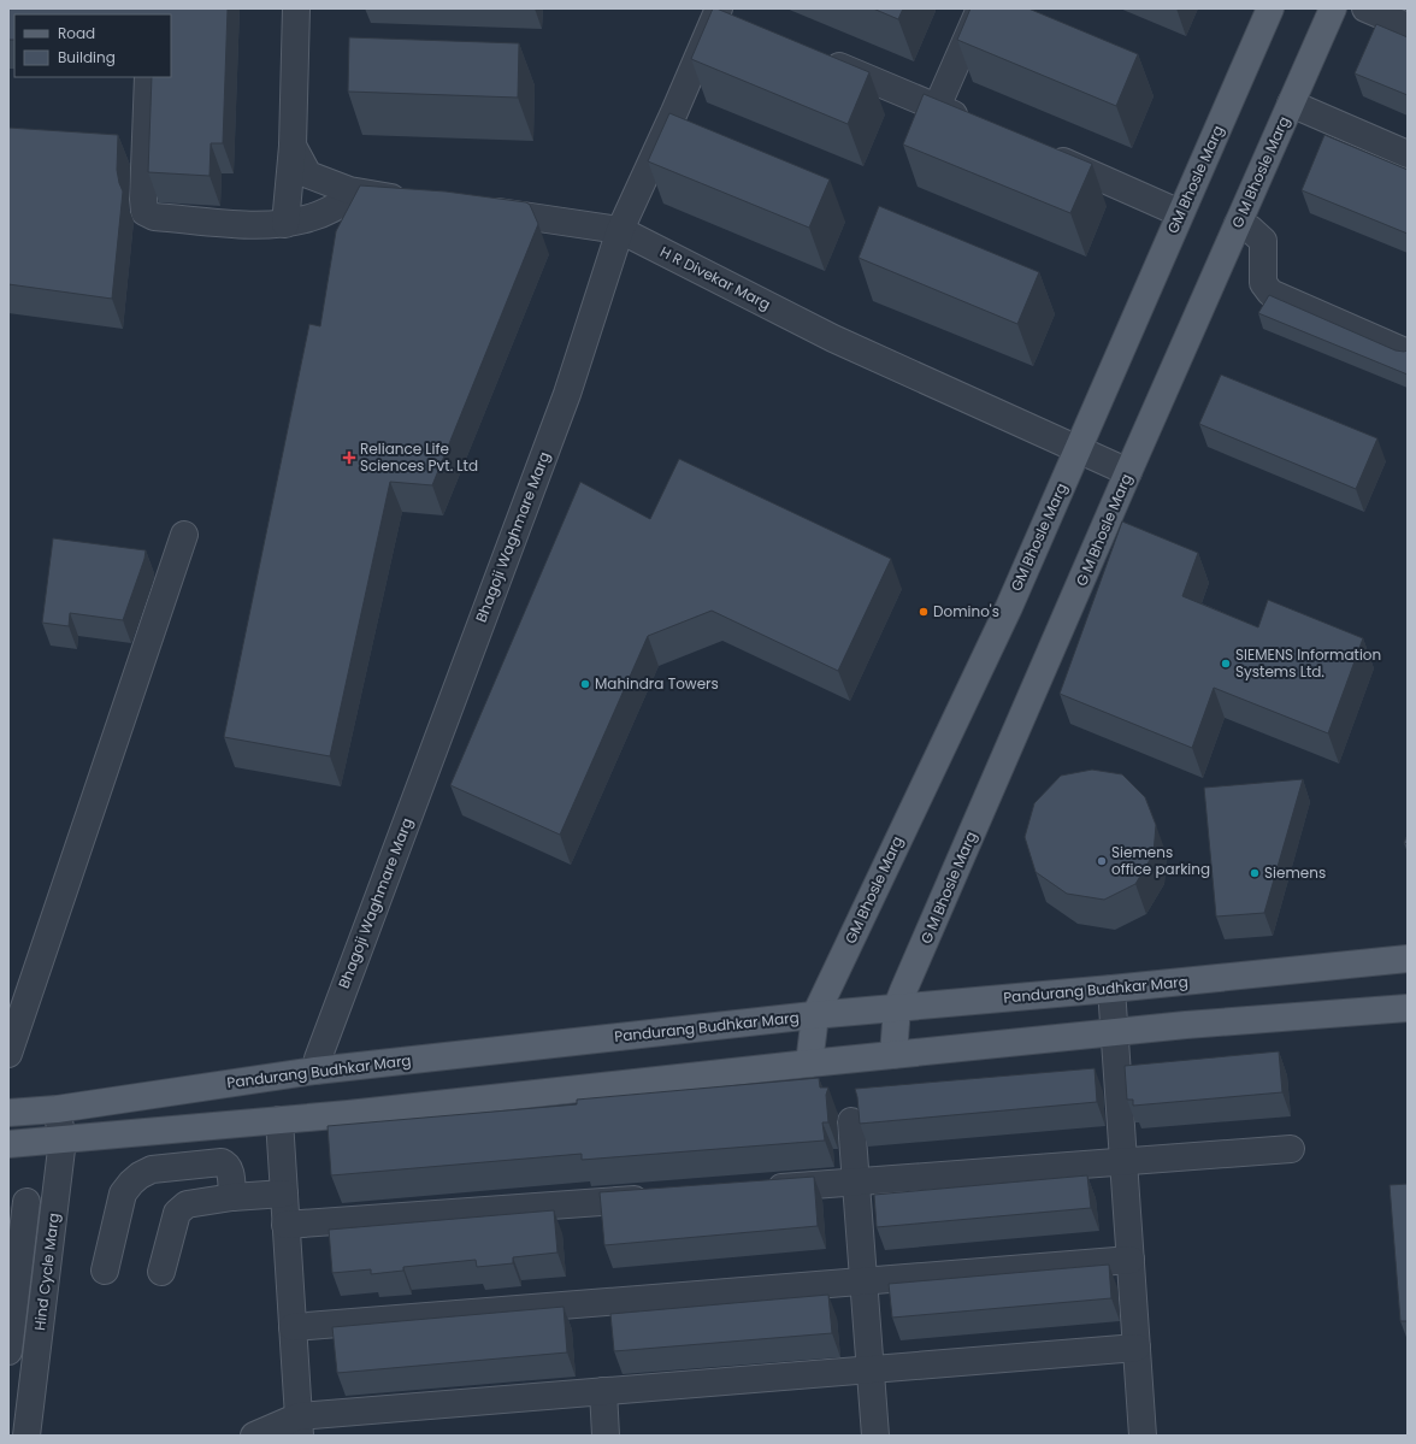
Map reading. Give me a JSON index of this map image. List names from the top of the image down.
{
  "streets": {
    "main road": ["G M Bhosle Marg", "GM Bhosle Marg", "Pandurang Budhkar Marg"],
    "street": ["H R Divekar Marg", "Bhagoji Waghmare Marg", "Hind Cycle Marg"]
  },
  "crossings": [
    ["G M Bhosle Marg", "H R Divekar Marg"],
    ["G M Bhosle Marg", "Pandurang Budhkar Marg"],
    ["GM Bhosle Marg", "H R Divekar Marg"],
    ["GM Bhosle Marg", "Pandurang Budhkar Marg"],
    ["H R Divekar Marg", "Bhagoji Waghmare Marg"],
    ["Bhagoji Waghmare Marg", "Pandurang Budhkar Marg"],
    ["Pandurang Budhkar Marg", "Hind Cycle Marg"]
  ],
  "places": {
    "health": ["Reliance Life Sciences Pvt. Ltd"],
    "other": [
      "Domino's",
      "SIEMENS Information Systems Ltd.",
      "Mahindra Towers",
      "Siemens office parking",
      "Siemens"
    ]
  },
  "legend": ["Road", "Building"]
}
